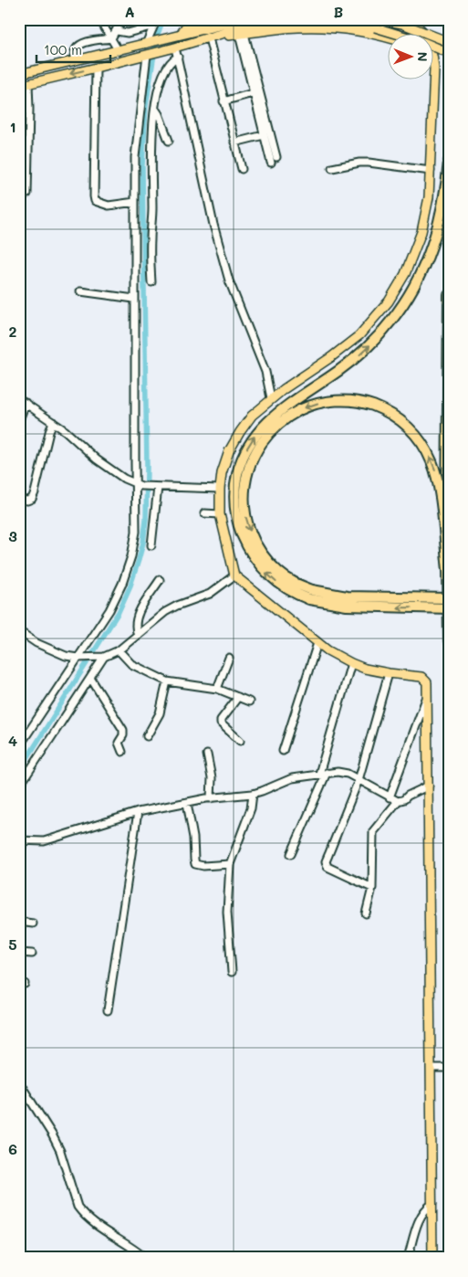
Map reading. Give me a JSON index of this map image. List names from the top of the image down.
{
  "scale_bar": "100 m",
  "north": "right",
  "grid": {
    "columns": ["A", "B"],
    "rows": [
      "1",
      "2",
      "3",
      "4",
      "5",
      "6"
    ]
  }
}
